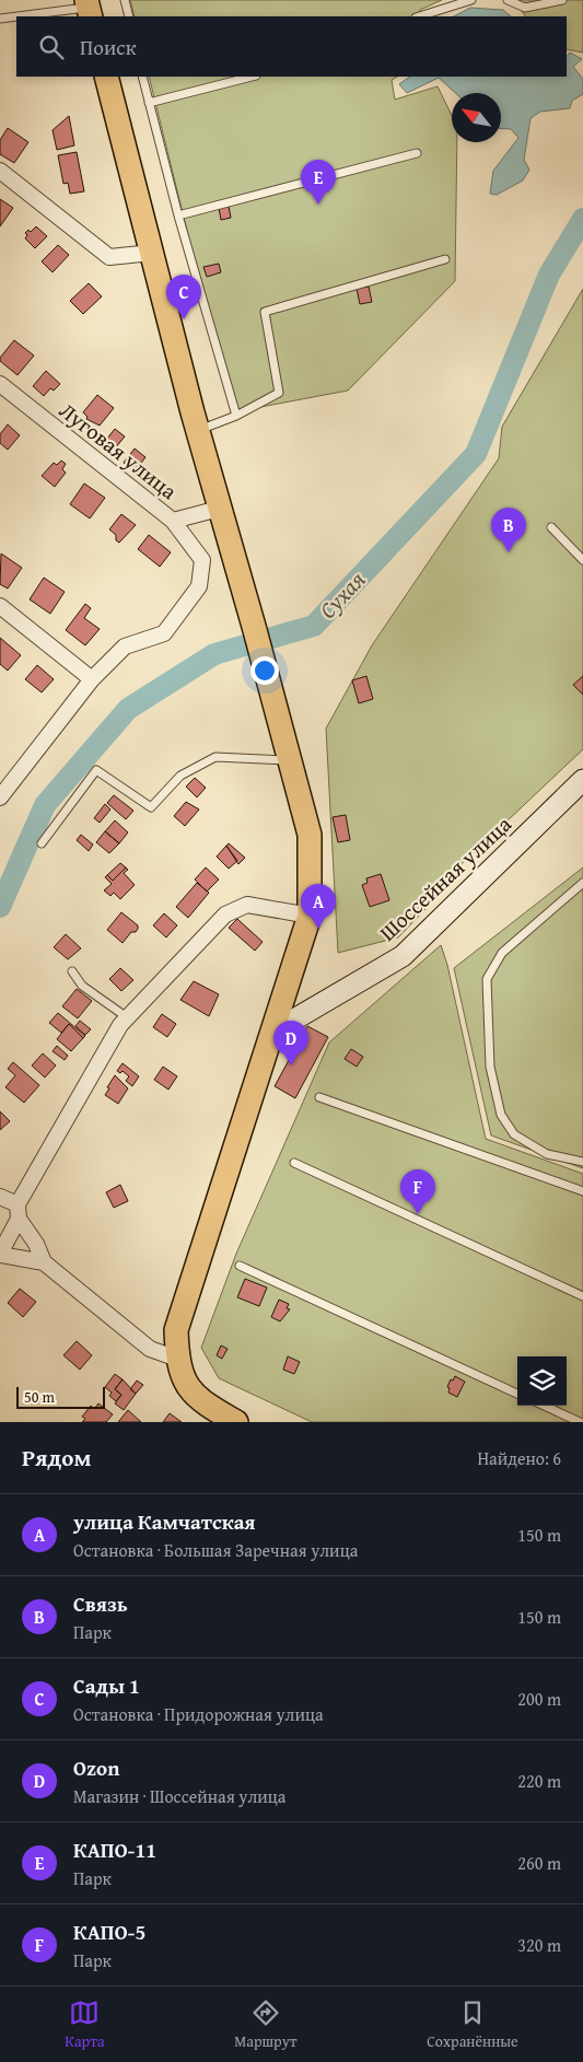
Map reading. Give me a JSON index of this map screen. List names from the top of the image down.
{
  "streets": {
    "street": ["Луговая улица", "Шоссейная улица"]
  },
  "water": ["Сухая"],
  "scale_bar": "50 m",
  "north": "top left",
  "page": {
    "search": "Поиск",
    "pins": [
      "E",
      "C",
      "B",
      "A",
      "D",
      "F"
    ],
    "scale": "50 m",
    "heading": ["Рядом", "Найдено: 6"],
    "list": [
      {
        "mark": "A",
        "name": "улица Камчатская",
        "note": "Остановка · Большая Заречная улица",
        "value": "150 m"
      },
      {
        "mark": "B",
        "name": "Связь",
        "note": "Парк",
        "value": "150 m"
      },
      {
        "mark": "C",
        "name": "Сады 1",
        "note": "Остановка · Придорожная улица",
        "value": "200 m"
      },
      {
        "mark": "D",
        "name": "Ozon",
        "note": "Магазин · Шоссейная улица",
        "value": "220 m"
      },
      {
        "mark": "E",
        "name": "КАПО-11",
        "note": "Парк",
        "value": "260 m"
      },
      {
        "mark": "F",
        "name": "КАПО-5",
        "note": "Парк",
        "value": "320 m"
      }
    ],
    "nav": ["Карта", "Маршрут", "Сохранённые"]
  }
}
